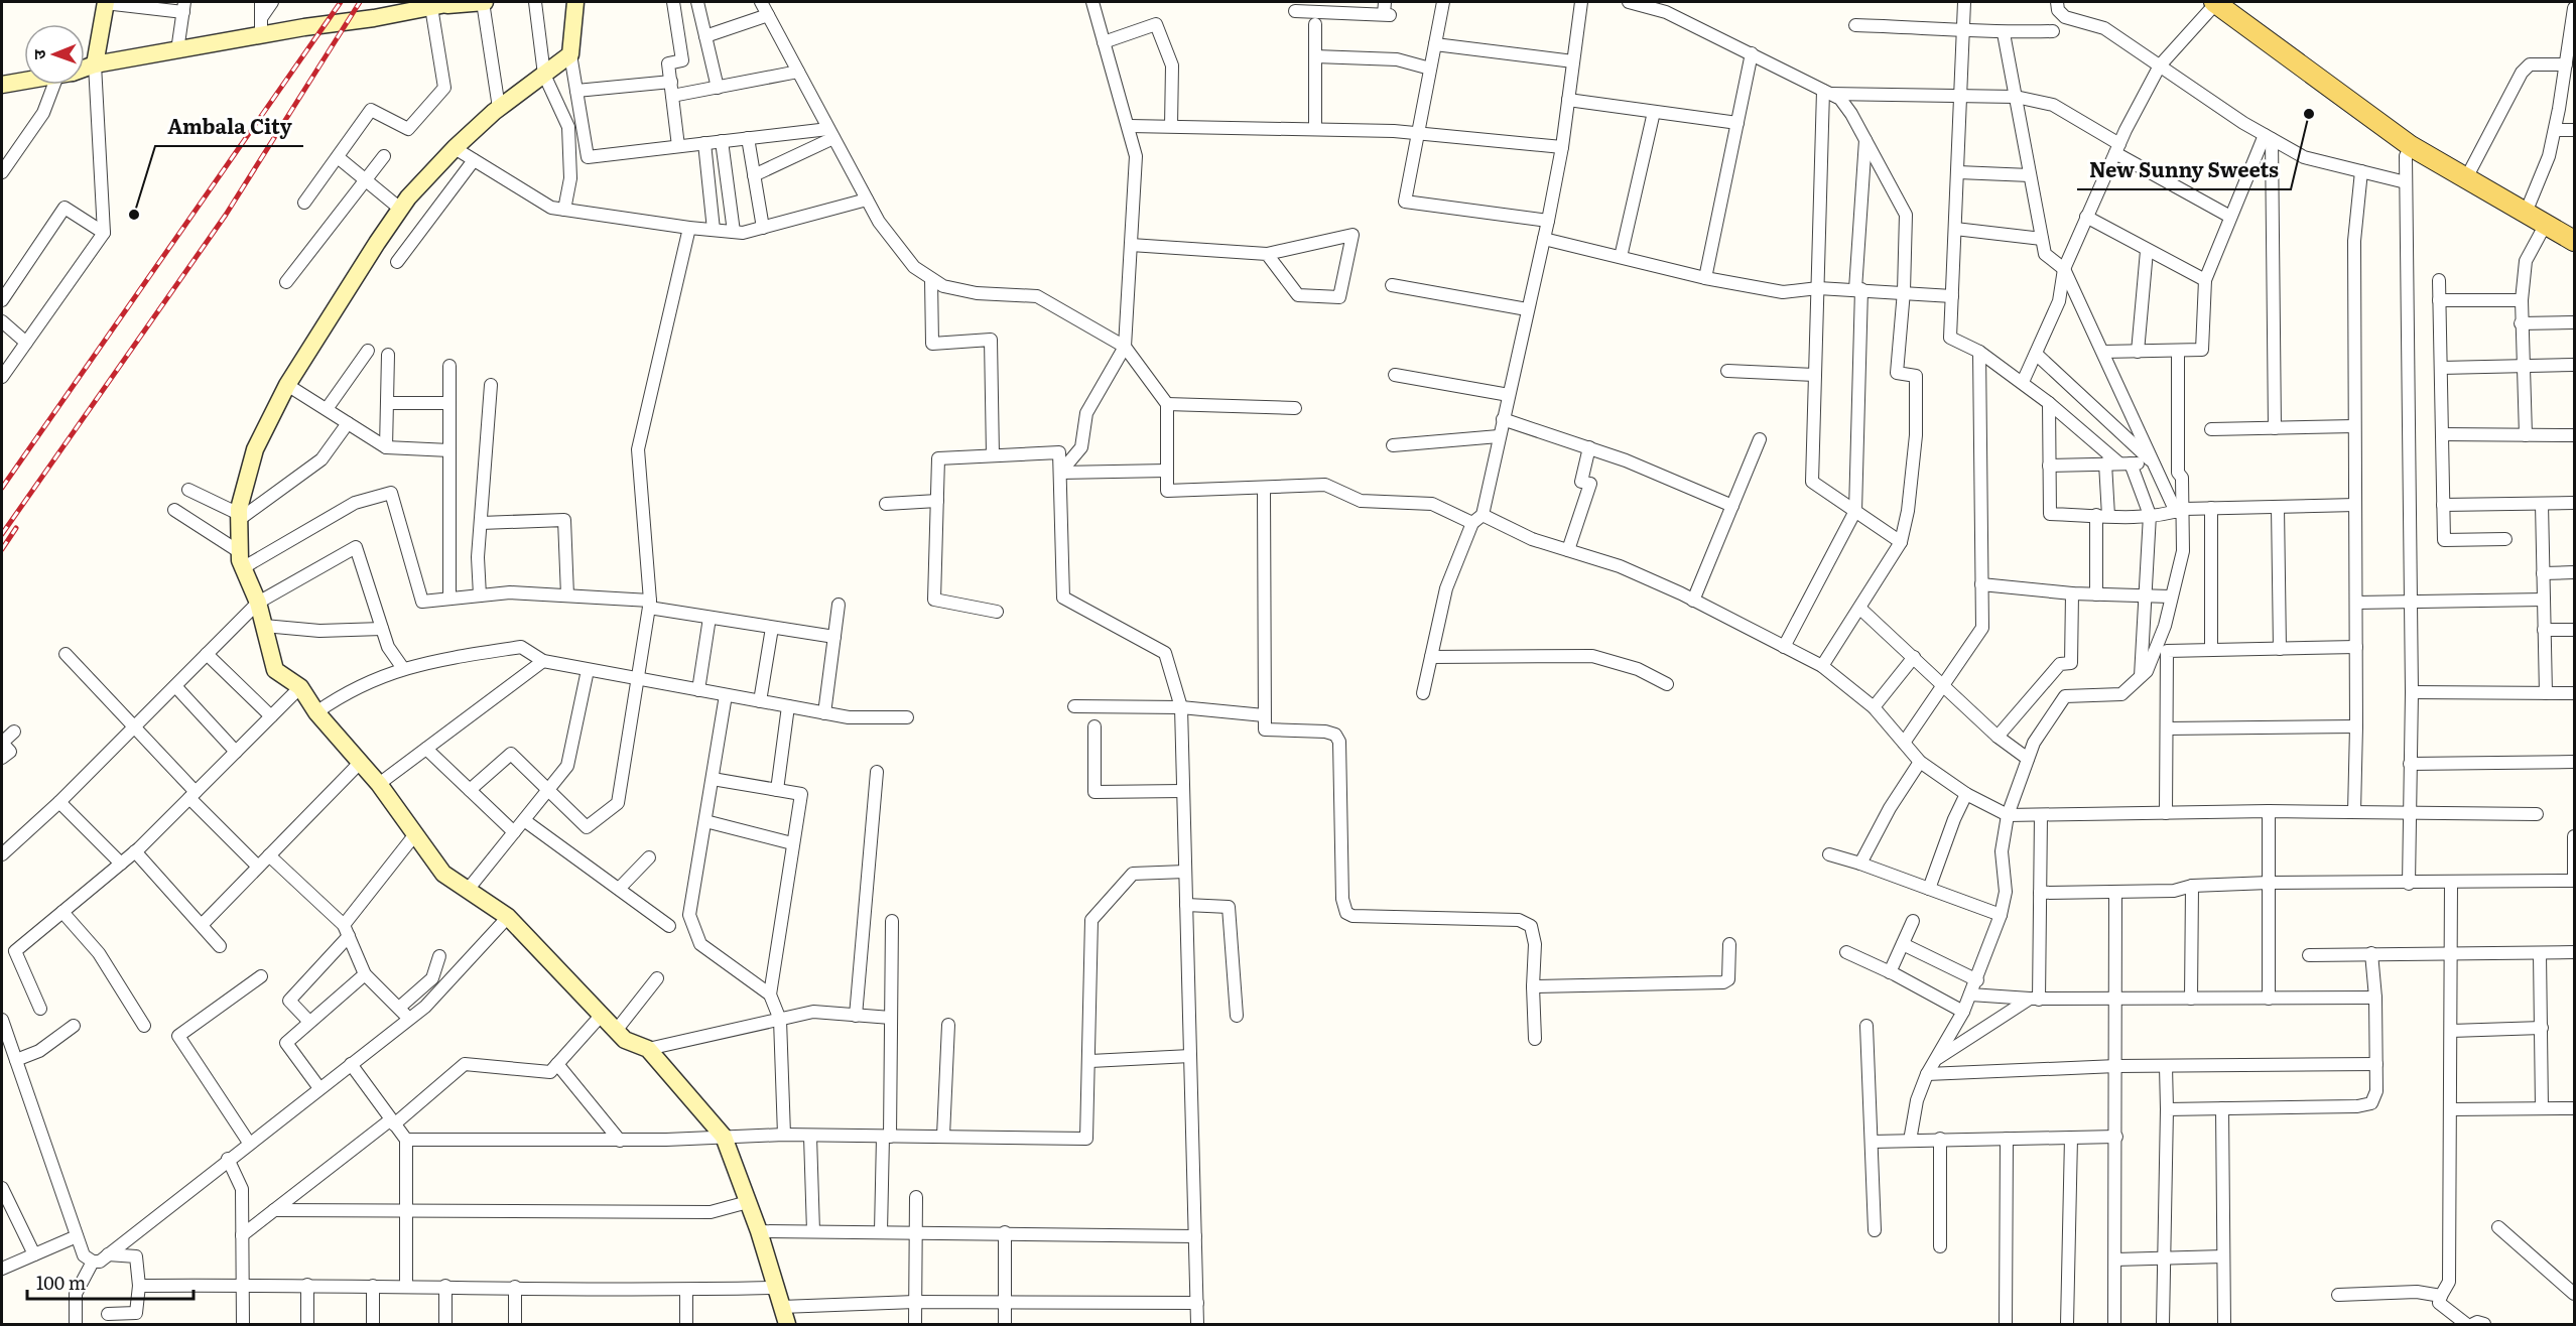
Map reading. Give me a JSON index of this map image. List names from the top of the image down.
{
  "places": ["New Sunny Sweets", "Ambala City"],
  "scale_bar": "100 m",
  "north": "left"
}
